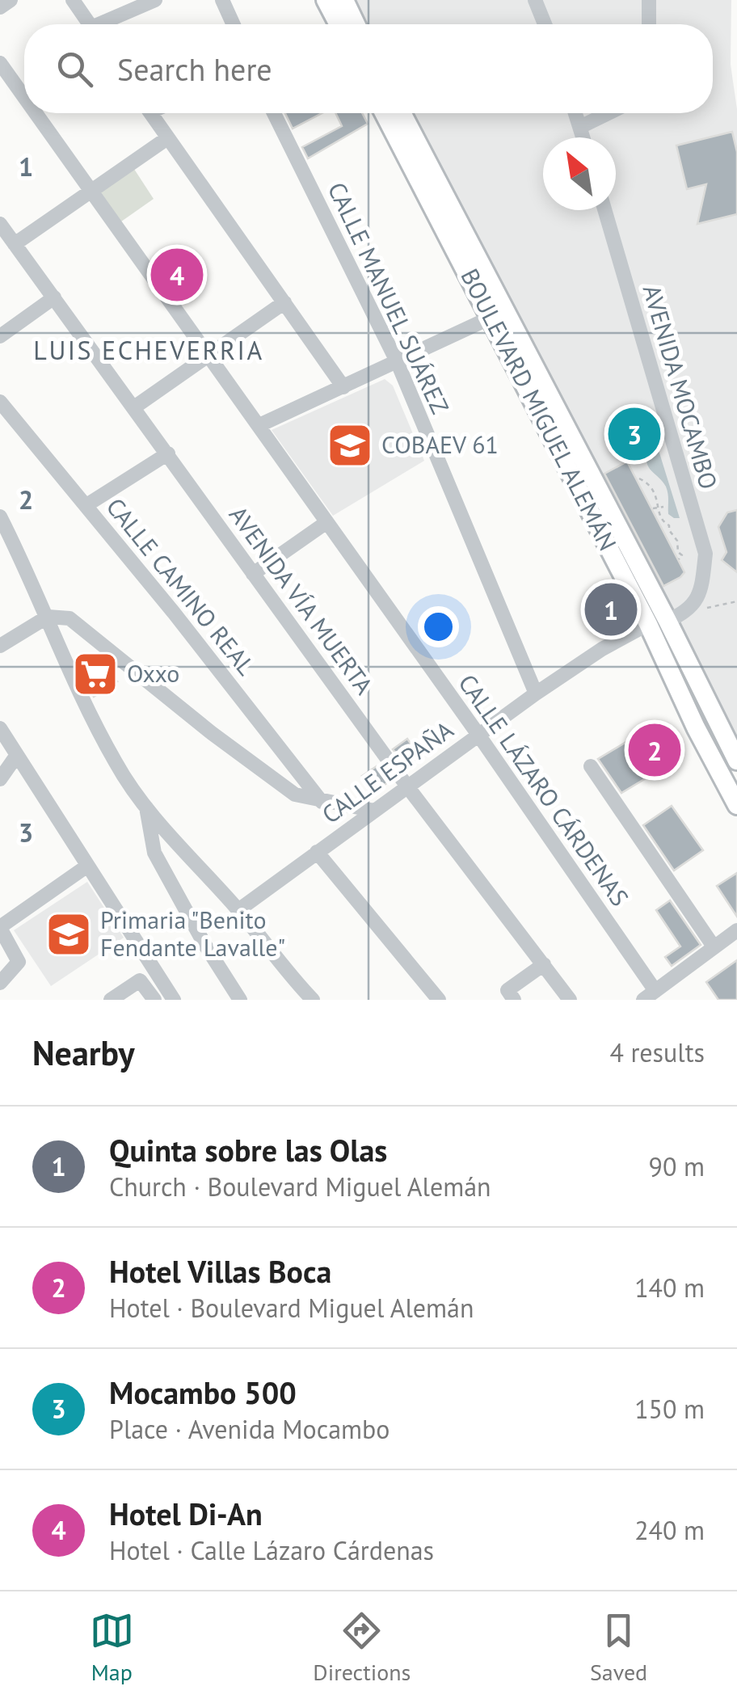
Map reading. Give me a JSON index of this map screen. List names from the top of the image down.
{
  "streets": {
    "main road": ["BOULEVARD MIGUEL ALEMÁN"],
    "street": [
      "CALLE MANUEL SUÁREZ",
      "AVENIDA MOCAMBO",
      "CALLE CAMINO REAL",
      "AVENIDA VÍA MUERTA",
      "CALLE ESPAÑA",
      "CALLE LÁZARO CÁRDENAS"
    ]
  },
  "crossings": [
    ["CALLE MANUEL SUÁREZ", "CALLE ESPAÑA"],
    ["BOULEVARD MIGUEL ALEMÁN", "CALLE ESPAÑA"],
    ["AVENIDA VÍA MUERTA", "CALLE ESPAÑA"],
    ["CALLE ESPAÑA", "CALLE LÁZARO CÁRDENAS"]
  ],
  "districts": ["LUIS ECHEVERRIA"],
  "places": {
    "school or university": ["COBAEV 61", "Primaria \"Benito Fendante Lavalle\""],
    "supermarket": ["Oxxo"]
  },
  "north": "top left",
  "page": {
    "search": "Search here",
    "pins": [
      "4",
      "3",
      "1",
      "2"
    ],
    "heading": ["Nearby", "4 results"],
    "list": [
      {
        "mark": "1",
        "name": "Quinta sobre las Olas",
        "note": "Church · Boulevard Miguel Alemán",
        "value": "90 m"
      },
      {
        "mark": "2",
        "name": "Hotel Villas Boca",
        "note": "Hotel · Boulevard Miguel Alemán",
        "value": "140 m"
      },
      {
        "mark": "3",
        "name": "Mocambo 500",
        "note": "Place · Avenida Mocambo",
        "value": "150 m"
      },
      {
        "mark": "4",
        "name": "Hotel Di-An",
        "note": "Hotel · Calle Lázaro Cárdenas",
        "value": "240 m"
      }
    ],
    "nav": ["Map", "Directions", "Saved"]
  },
  "grid": {
    "rows": ["1", "2", "3"]
  }
}
